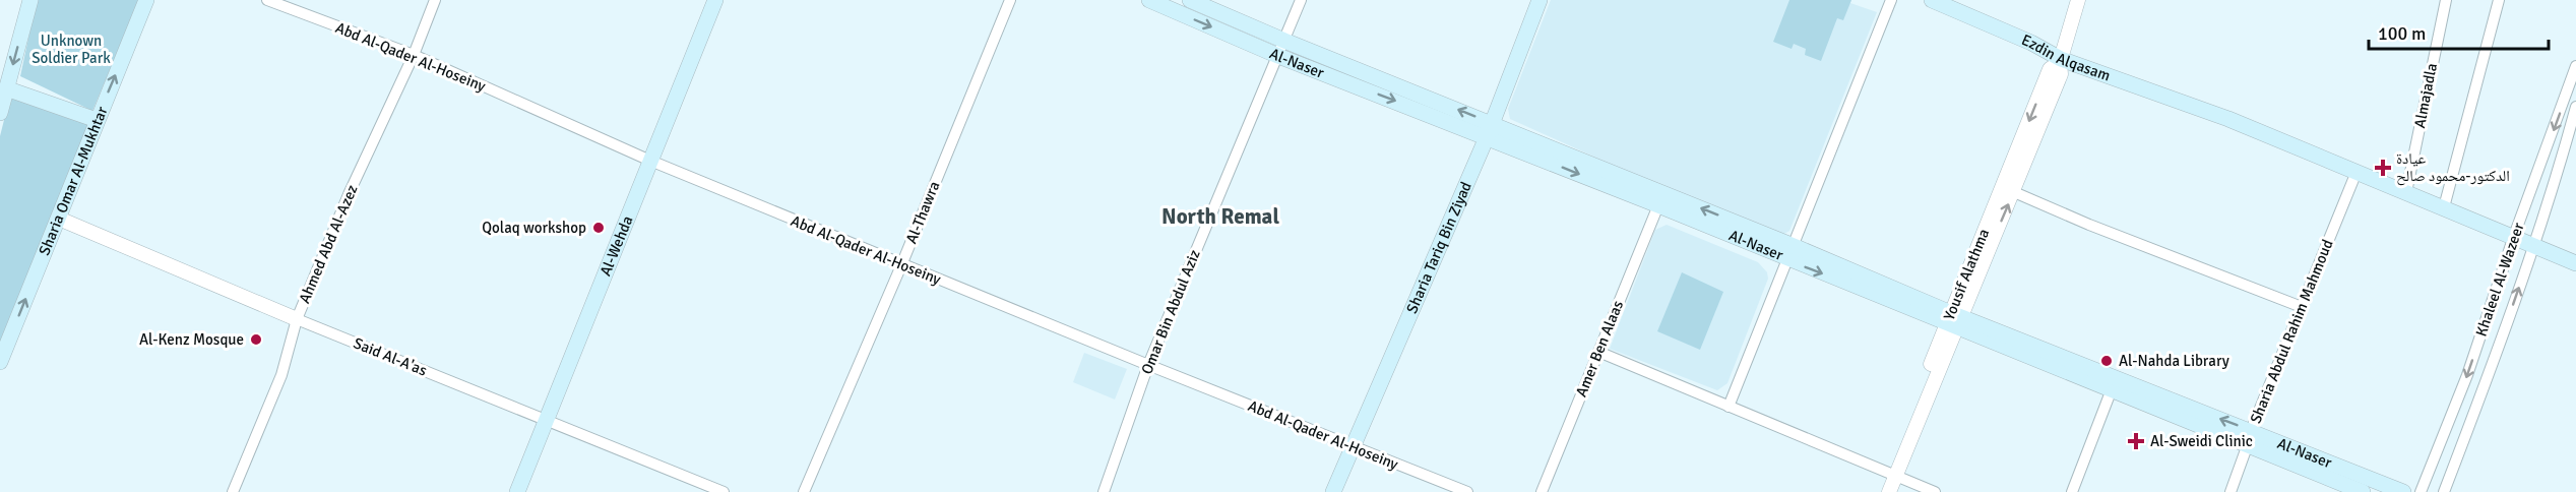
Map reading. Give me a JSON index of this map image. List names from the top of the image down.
{
  "streets": {
    "main road": [
      "Al-Naser",
      "Ezdin Alqasam",
      "Sharia Omar Al-Mukhtar",
      "Al-Wehda",
      "Sharia Tariq Bin Ziyad"
    ],
    "street": [
      "Abd Al-Qader Al-Hoseiny",
      "Almajadla",
      "Al-Thawra",
      "Ahmed Abd Al-Azez",
      "Yousif Alathma",
      "Khaleel Al-Wazeer",
      "Omar Bin Abdul Aziz",
      "Sharia Abdul Rahim Mahmoud",
      "Amer Ben Alaas",
      "Said Al-A'as"
    ]
  },
  "crossings": [
    ["Abd Al-Qader Al-Hoseiny", "Al-Thawra"],
    ["Abd Al-Qader Al-Hoseiny", "Ahmed Abd Al-Azez"],
    ["Abd Al-Qader Al-Hoseiny", "Al-Wehda"],
    ["Abd Al-Qader Al-Hoseiny", "Sharia Tariq Bin Ziyad"],
    ["Abd Al-Qader Al-Hoseiny", "Omar Bin Abdul Aziz"],
    ["Al-Naser", "Sharia Tariq Bin Ziyad"],
    ["Al-Naser", "Yousif Alathma"],
    ["Al-Naser", "Omar Bin Abdul Aziz"],
    ["Al-Naser", "Sharia Abdul Rahim Mahmoud"],
    ["Al-Naser", "Amer Ben Alaas"],
    ["Ezdin Alqasam", "Almajadla"],
    ["Ezdin Alqasam", "Yousif Alathma"],
    ["Ezdin Alqasam", "Khaleel Al-Wazeer"],
    ["Ezdin Alqasam", "Sharia Abdul Rahim Mahmoud"],
    ["Sharia Omar Al-Mukhtar", "Said Al-A'as"],
    ["Ahmed Abd Al-Azez", "Said Al-A'as"],
    ["Al-Wehda", "Said Al-A'as"]
  ],
  "districts": ["North Remal"],
  "parks": ["Unknown Soldier Park"],
  "places": {
    "health": ["عيادة الدكتور-محمود صالح", "Al-Sweidi Clinic"],
    "other": ["Qolaq workshop", "Al-Kenz Mosque", "Al-Nahda Library"]
  },
  "scale_bar": "100 m"
}
